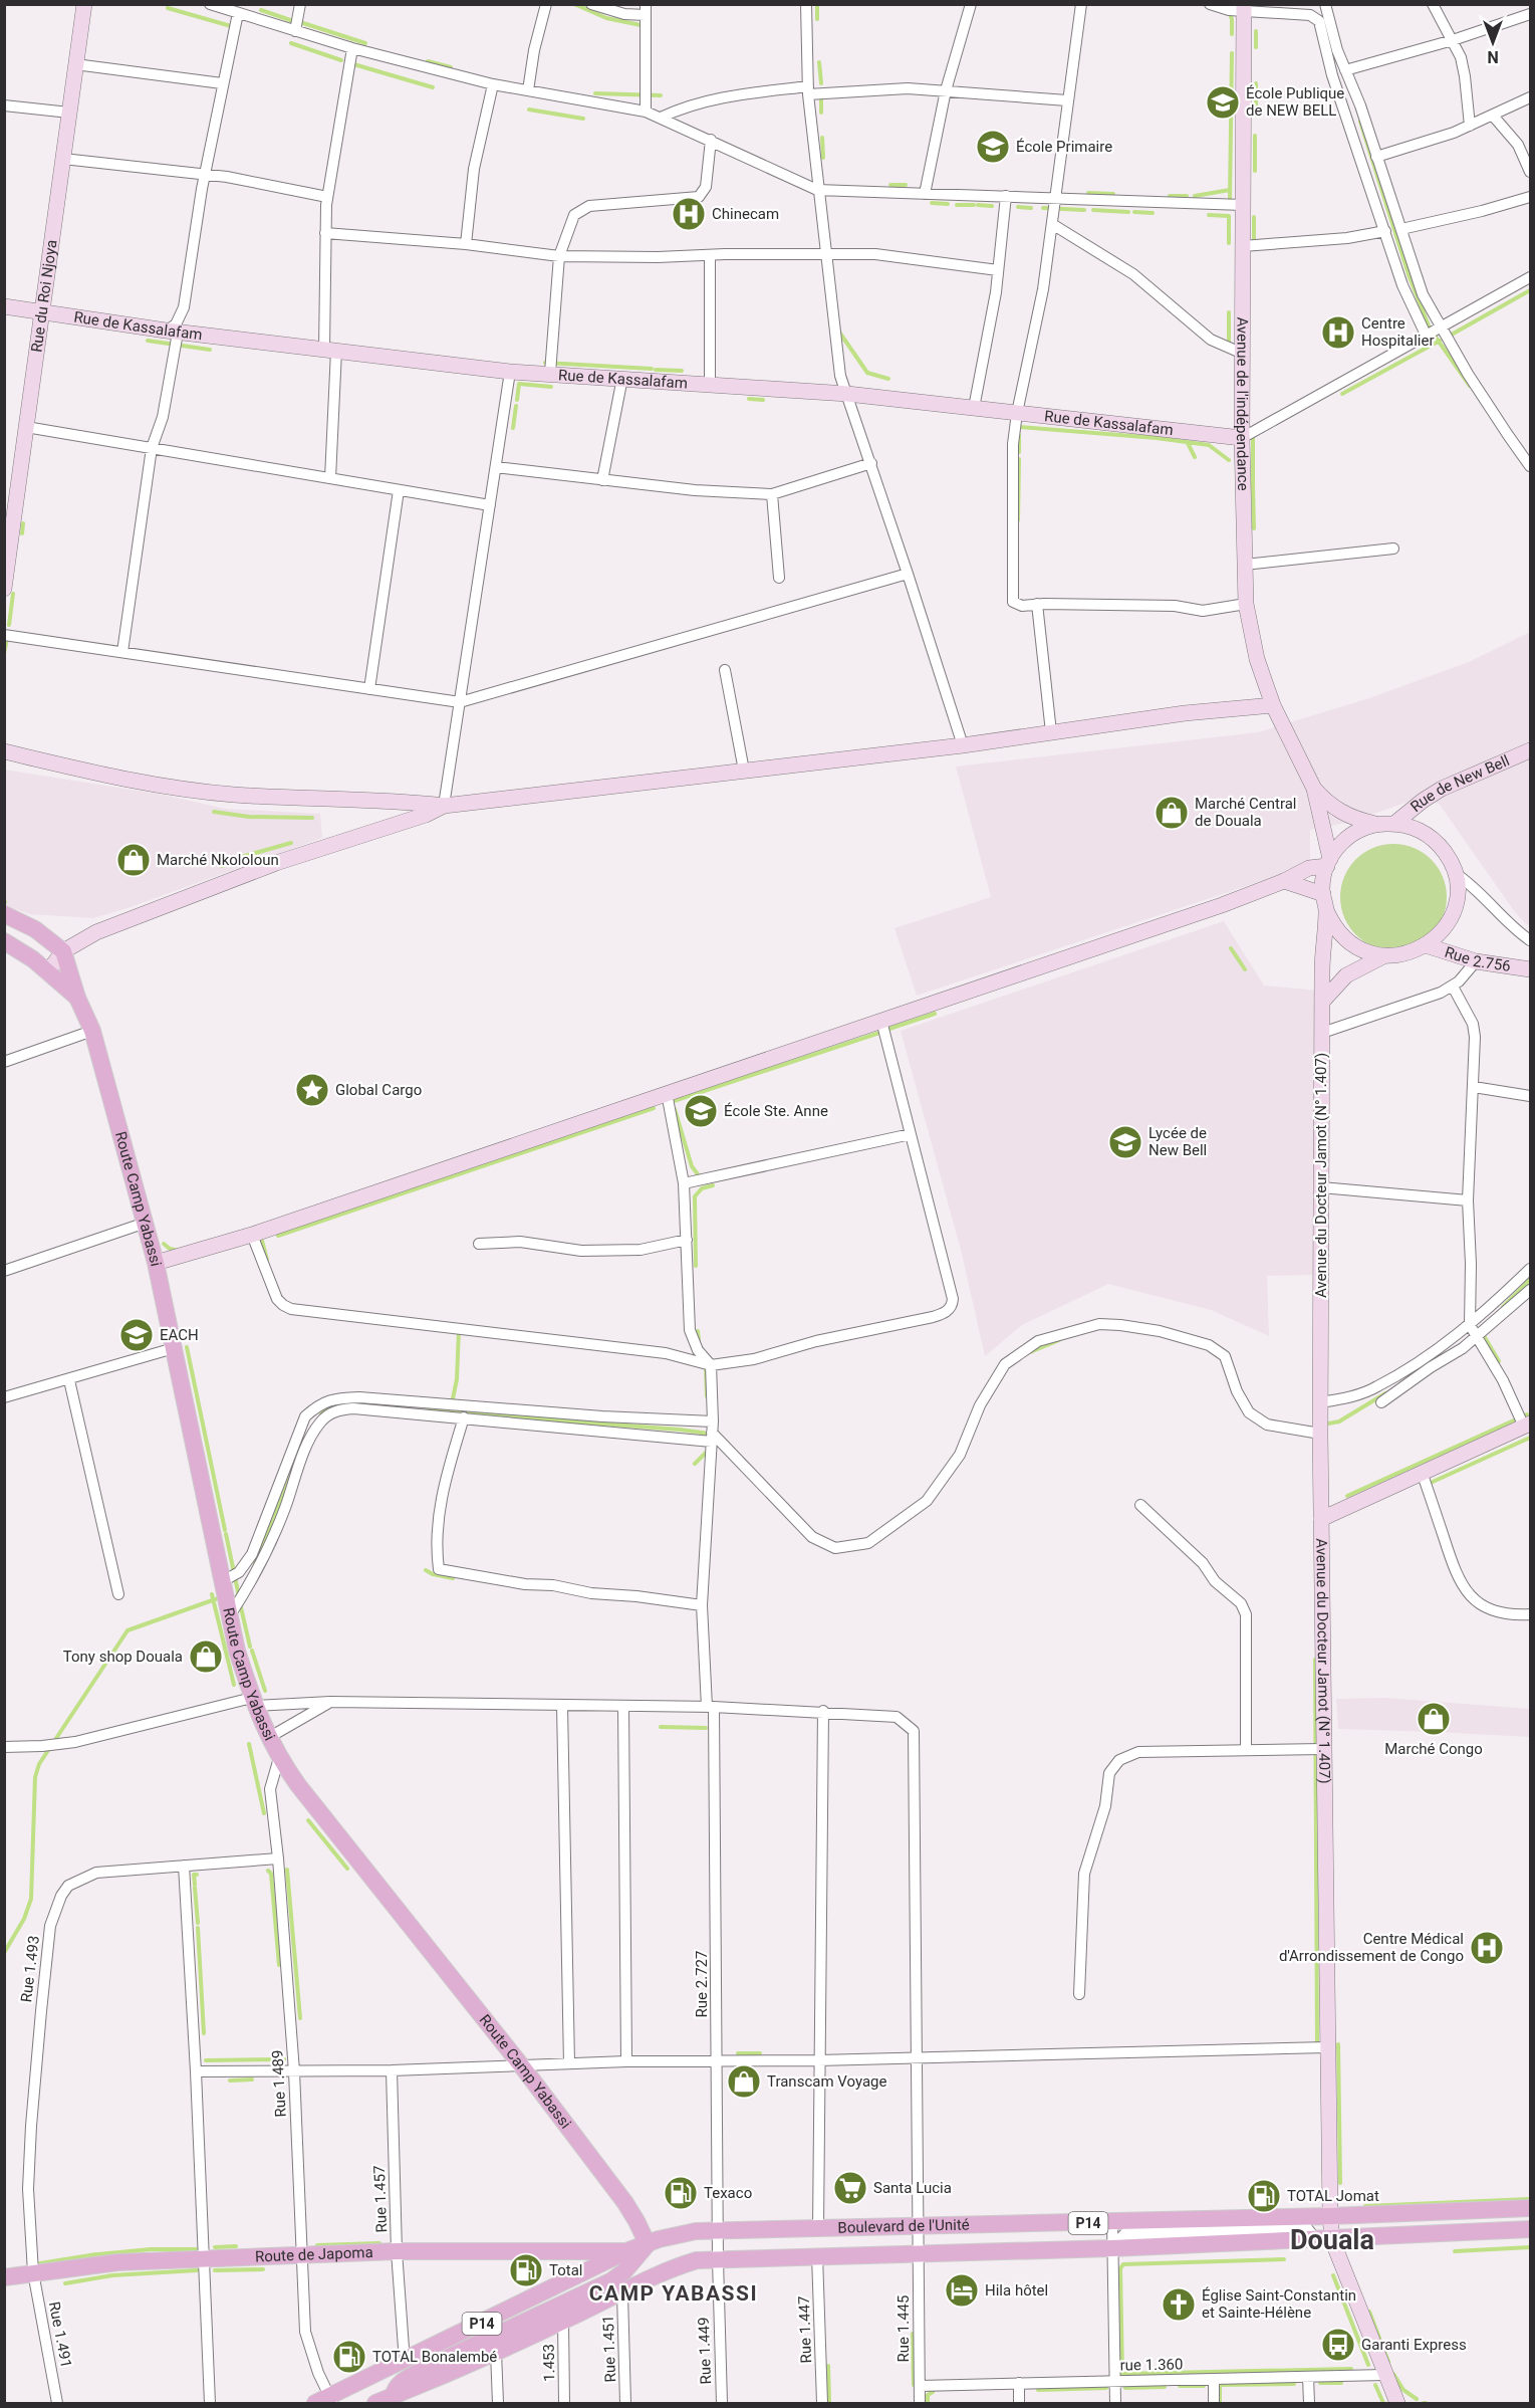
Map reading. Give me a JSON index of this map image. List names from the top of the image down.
{
  "streets": {
    "main road": [
      "Route Camp Yabassi",
      "P14",
      "Boulevard de l'Unité",
      "Route de Japoma"
    ],
    "street": [
      "Rue du Roi Njoya",
      "Rue de Kassalafam",
      "Avenue de l'indépendance",
      "Rue de New Bell",
      "Rue 2.756",
      "Avenue du Docteur Jamot (N° 1.407)",
      "Rue 1.493",
      "Rue 2.727",
      "Rue 1.489",
      "Rue 1.457",
      "Rue 1.445",
      "Rue 1.447",
      "Rue 1.491",
      "Rue 1.451",
      "Rue 1.449",
      "1.453",
      "rue 1.360"
    ]
  },
  "crossings": [
    ["Rue du Roi Njoya", "Rue de Kassalafam"],
    ["Rue de Kassalafam", "Avenue de l'indépendance"],
    ["Rue de New Bell", "Rue 2.756"],
    ["Rue de New Bell", "Avenue du Docteur Jamot (N° 1.407)"],
    ["Rue 2.756", "Avenue du Docteur Jamot (N° 1.407)"],
    ["Avenue du Docteur Jamot (N° 1.407)", "Boulevard de l'Unité"],
    ["Avenue du Docteur Jamot (N° 1.407)", "rue 1.360"],
    ["Route Camp Yabassi", "Rue 1.489"],
    ["Route Camp Yabassi", "Boulevard de l'Unité"],
    ["Route Camp Yabassi", "Rue 1.445"],
    ["Rue 1.493", "Rue 1.489"],
    ["Rue 1.493", "Route de Japoma"],
    ["Rue 1.493", "Rue 1.491"],
    ["Rue 2.727", "Boulevard de l'Unité"],
    ["Rue 2.727", "Rue 1.445"],
    ["Rue 2.727", "Rue 1.449"],
    ["Rue 1.489", "Boulevard de l'Unité"],
    ["Rue 1.489", "Route de Japoma"],
    ["Rue 1.457", "Boulevard de l'Unité"],
    ["Rue 1.457", "Route de Japoma"],
    ["Boulevard de l'Unité", "Route de Japoma"],
    ["Boulevard de l'Unité", "Rue 1.445"],
    ["Boulevard de l'Unité", "Rue 1.447"],
    ["Boulevard de l'Unité", "Rue 1.451"],
    ["Boulevard de l'Unité", "Rue 1.449"],
    ["Boulevard de l'Unité", "1.453"],
    ["Route de Japoma", "Rue 1.491"],
    ["Rue 1.445", "rue 1.360"]
  ],
  "districts": ["Douala", "CAMP YABASSI"],
  "places": {
    "school or university": [
      "École Publique de NEW BELL",
      "École Primaire",
      "École Ste. Anne",
      "Lycée de New Bell",
      "EACH"
    ],
    "hospital": ["Chinecam", "Centre Hospitalier", "Centre Médical d'Arrondissement de Congo"],
    "shop": [
      "Marché Central de Douala",
      "Marché Nkololoun",
      "Tony shop Douala",
      "Marché Congo",
      "Transcam Voyage"
    ],
    "place": ["Global Cargo"],
    "supermarket": ["Santa Lucia"],
    "fuel station": [
      "Texaco",
      "TOTAL Jomat",
      "Total",
      "TOTAL Bonalembé"
    ],
    "hotel": ["Hila hôtel"],
    "church": ["Église Saint-Constantin et Sainte-Hélène"],
    "bus stop": ["Garanti Express"]
  },
  "north": "bottom"
}
